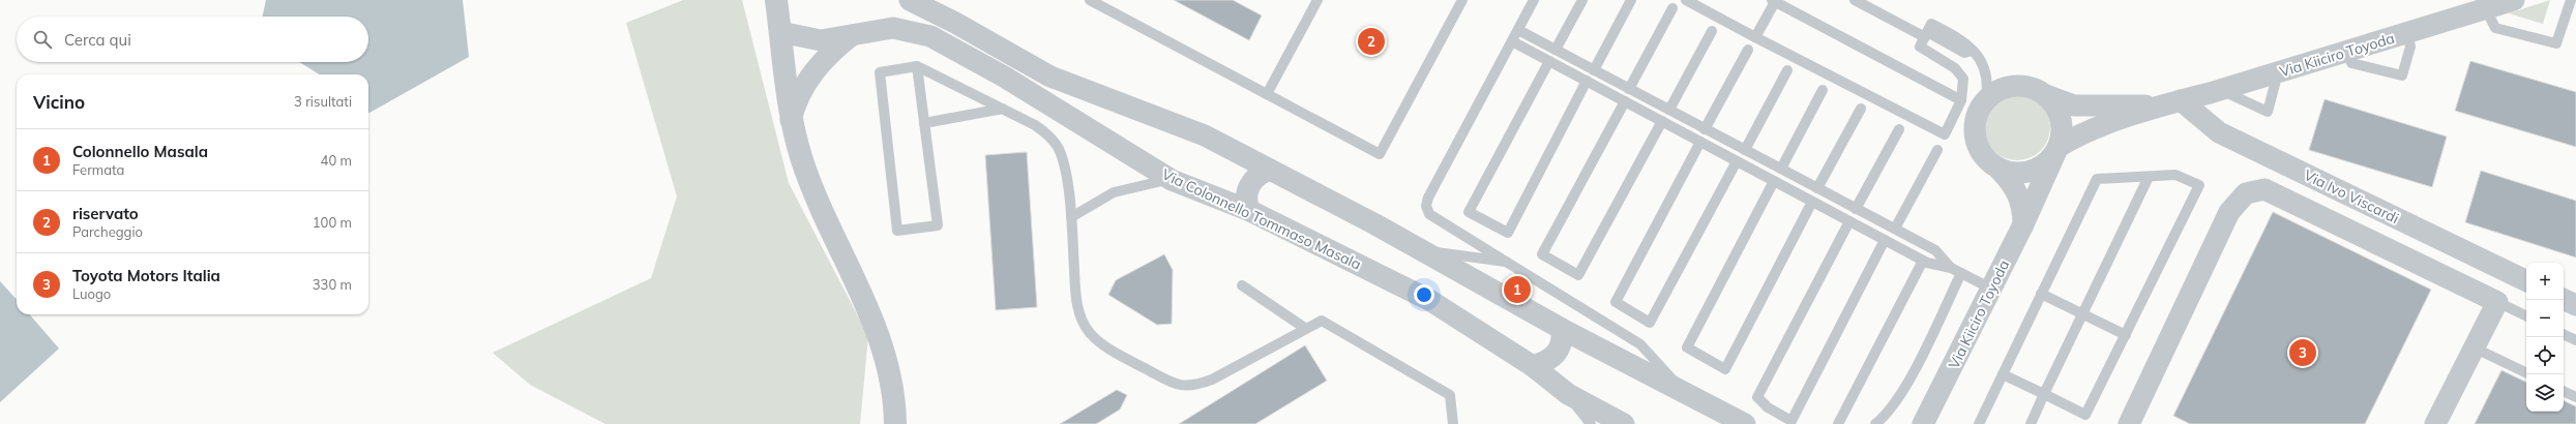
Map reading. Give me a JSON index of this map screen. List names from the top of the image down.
{
  "streets": {
    "street": ["Via Kiiciro Toyoda", "Via Ivo Viscardi", "Via Colonnello Tommaso Masala"]
  },
  "crossings": [
    ["Via Kiiciro Toyoda", "Via Ivo Viscardi"]
  ],
  "page": {
    "search": "Cerca qui",
    "pins": ["2", "1", "3"],
    "heading": ["Vicino", "3 risultati"],
    "list": [
      {
        "mark": "1",
        "name": "Colonnello Masala",
        "note": "Fermata",
        "value": "40 m"
      },
      {
        "mark": "2",
        "name": "riservato",
        "note": "Parcheggio",
        "value": "100 m"
      },
      {
        "mark": "3",
        "name": "Toyota Motors Italia",
        "note": "Luogo",
        "value": "330 m"
      }
    ],
    "map_buttons": ["+", "−"]
  }
}
